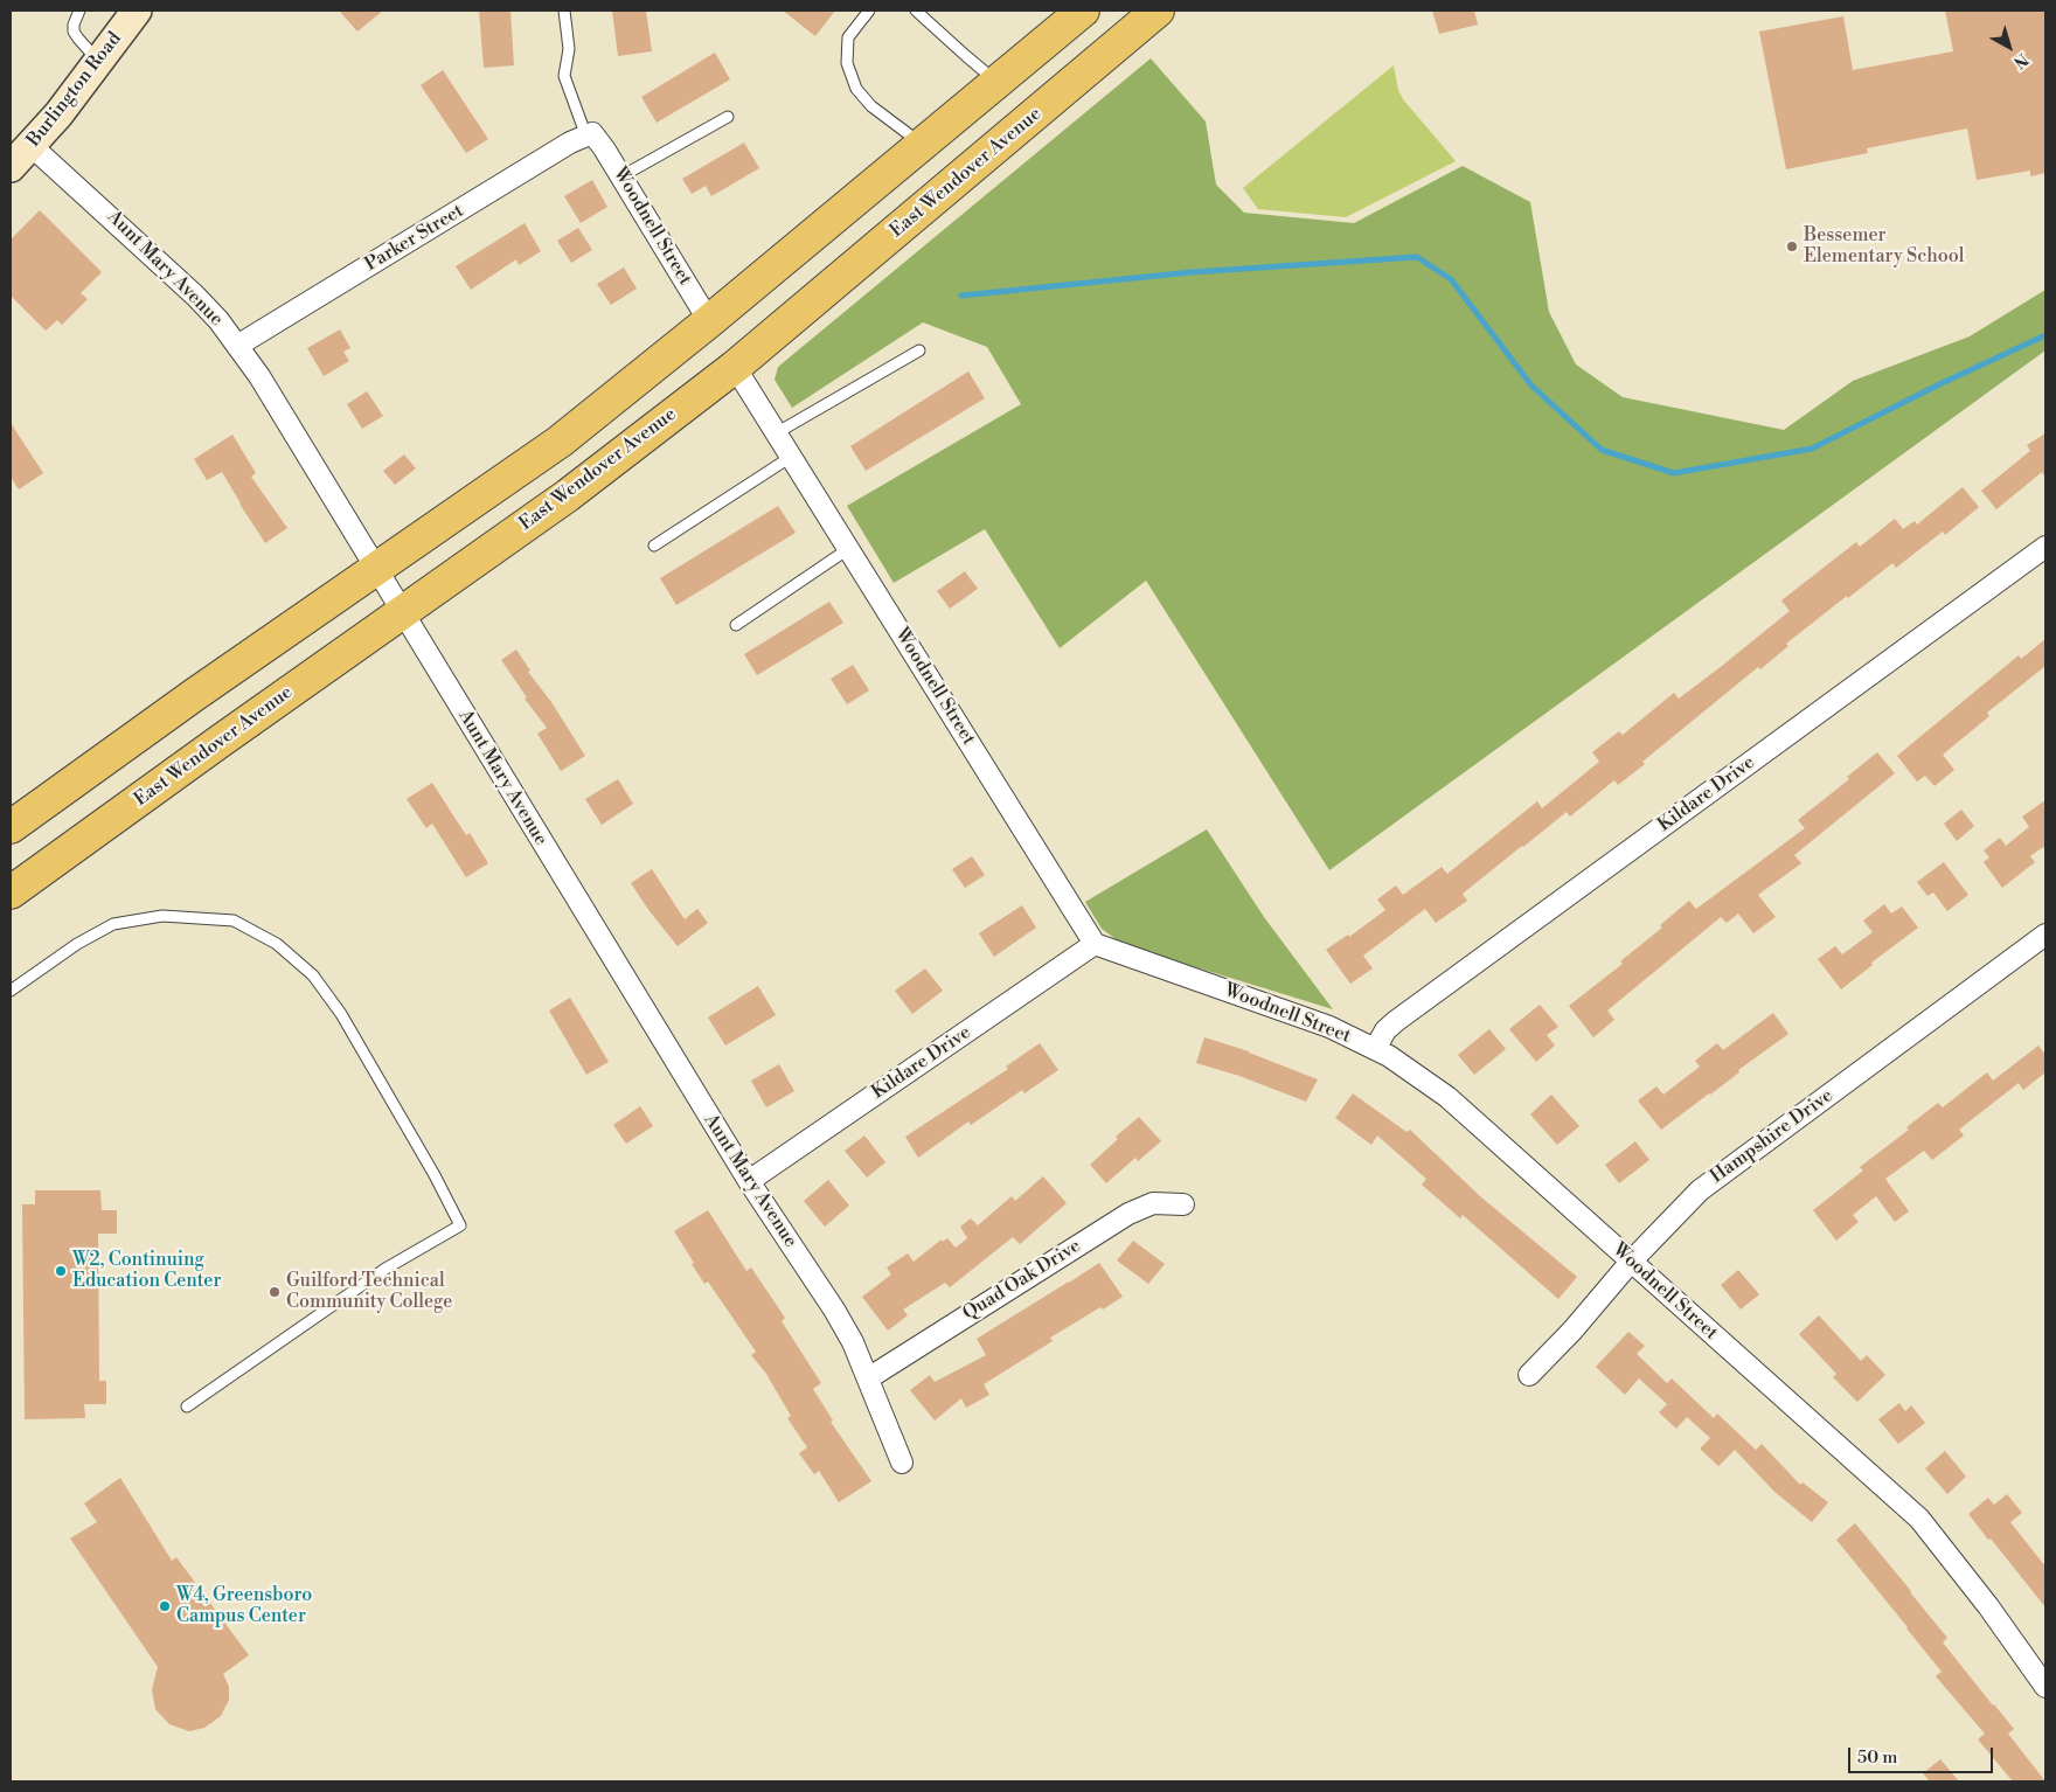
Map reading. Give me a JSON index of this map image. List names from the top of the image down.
{
  "streets": {
    "highway": ["East Wendover Avenue"],
    "main road": ["Burlington Road"],
    "street": [
      "Woodnell Street",
      "Parker Street",
      "Aunt Mary Avenue",
      "Kildare Drive",
      "Hampshire Drive",
      "Quad Oak Drive"
    ]
  },
  "crossings": [
    ["Burlington Road", "Aunt Mary Avenue"],
    ["East Wendover Avenue", "Woodnell Street"],
    ["East Wendover Avenue", "Aunt Mary Avenue"],
    ["Woodnell Street", "Parker Street"],
    ["Woodnell Street", "Kildare Drive"],
    ["Woodnell Street", "Hampshire Drive"],
    ["Parker Street", "Aunt Mary Avenue"],
    ["Aunt Mary Avenue", "Kildare Drive"],
    ["Aunt Mary Avenue", "Quad Oak Drive"]
  ],
  "places": [
    "Bessemer Elementary School",
    "W2, Continuing Education Center",
    "Guilford Technical Community College",
    "W4, Greensboro Campus Center"
  ],
  "scale_bar": "50 m",
  "north": "bottom right"
}
